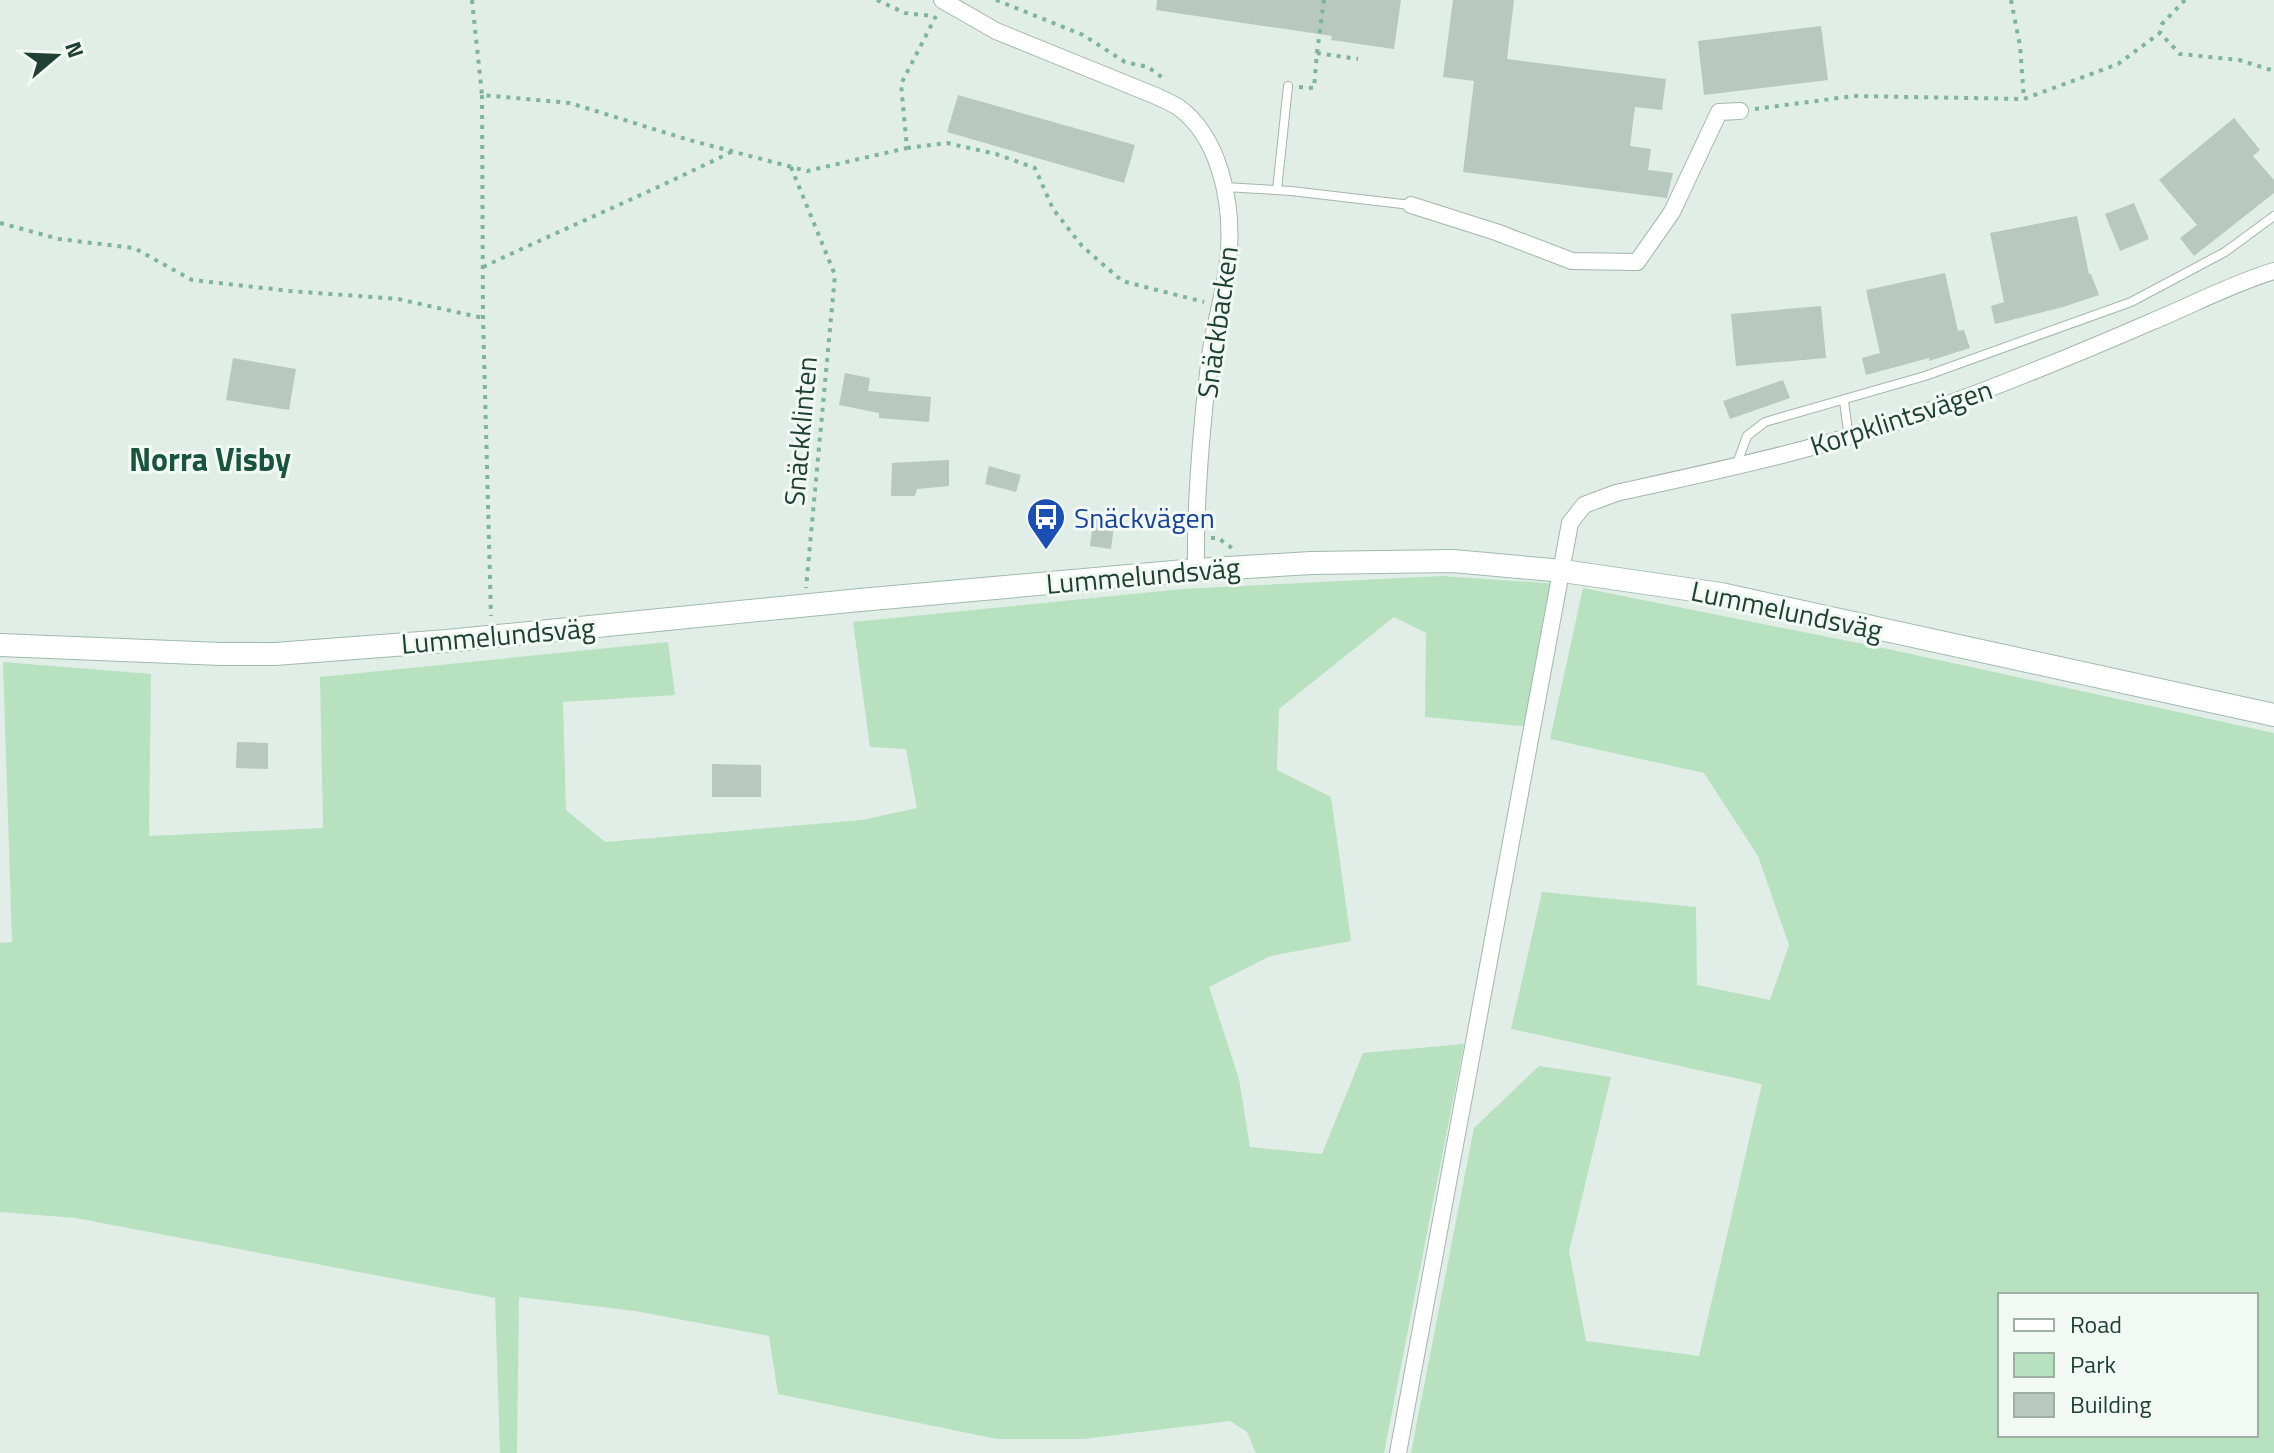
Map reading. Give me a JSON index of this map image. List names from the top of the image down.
{
  "streets": {
    "main road": ["Lummelundsväg"],
    "street": ["Snäckbacken", "Korpklintsvägen"],
    "path": ["Snäckklinten"]
  },
  "crossings": [
    ["Snäckbacken", "Lummelundsväg"],
    ["Korpklintsvägen", "Lummelundsväg"]
  ],
  "districts": ["Norra Visby"],
  "places": {
    "bus stop": ["Snäckvägen"]
  },
  "legend": ["Road", "Park", "Building"],
  "north": "right"
}
